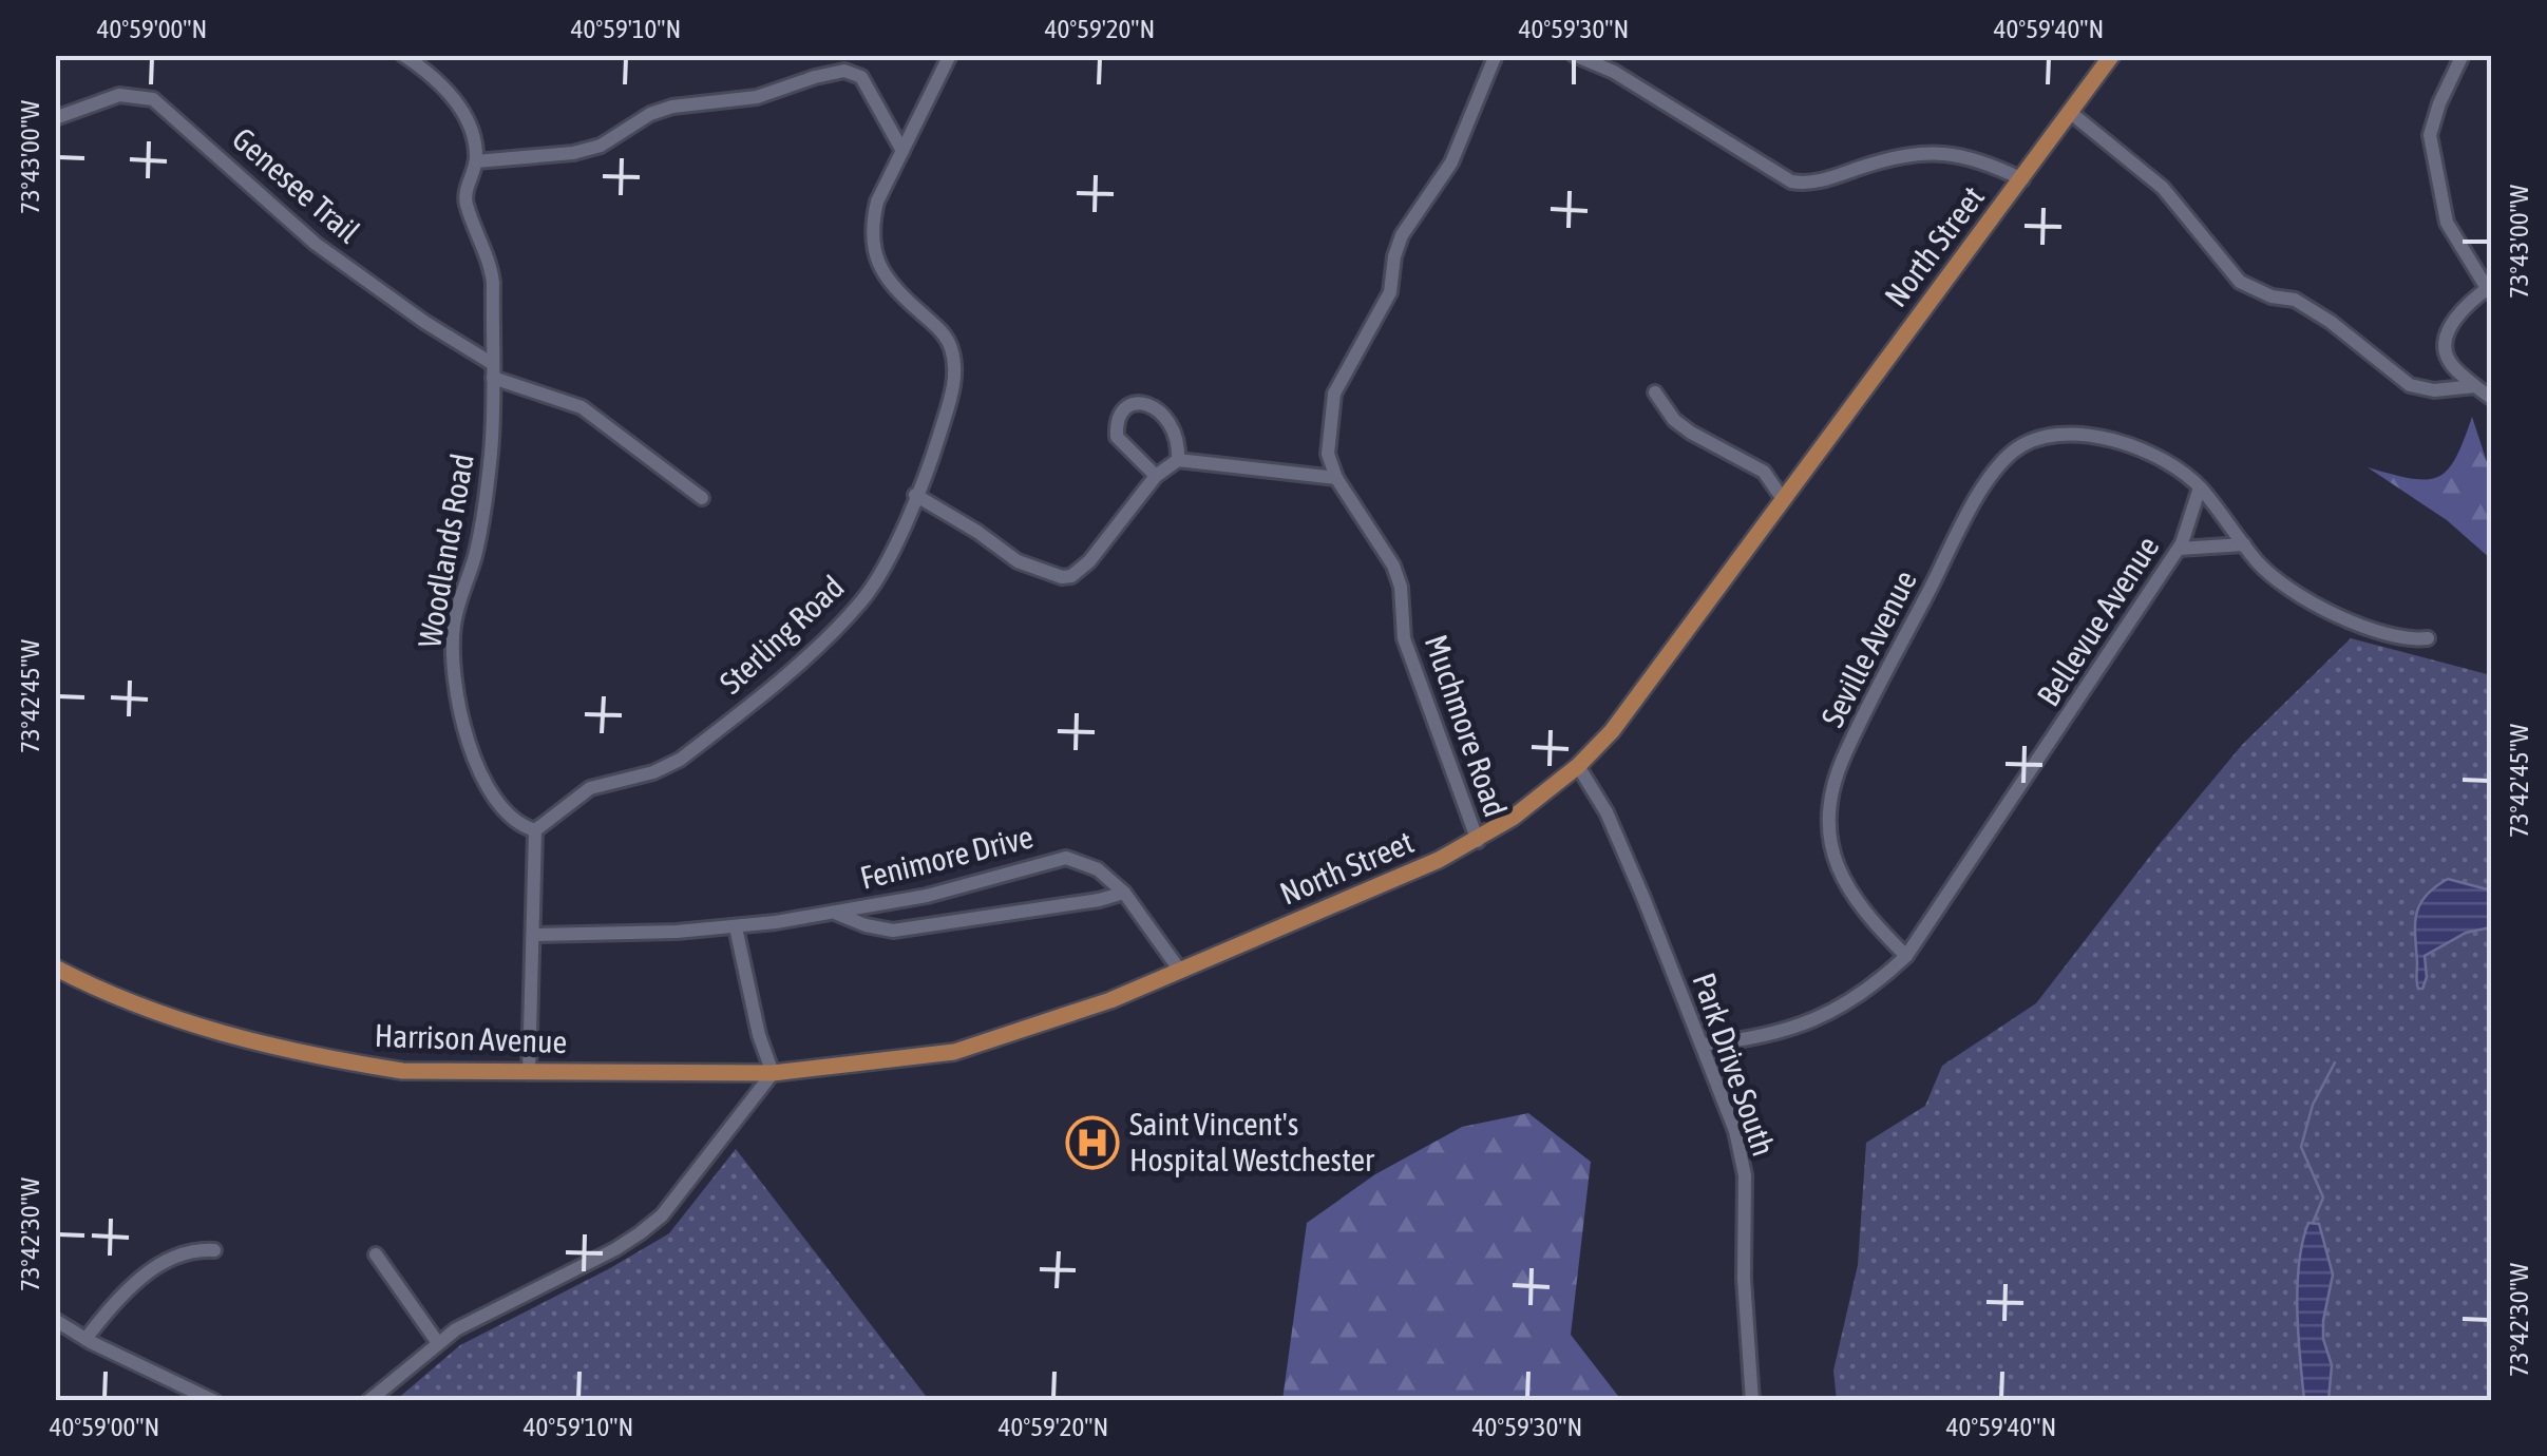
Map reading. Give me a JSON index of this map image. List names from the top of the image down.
{
  "streets": {
    "main road": ["North Street", "Harrison Avenue"],
    "street": [
      "Genesee Trail",
      "Woodlands Road",
      "Bellevue Avenue",
      "Sterling Road",
      "Seville Avenue",
      "Muchmore Road",
      "Fenimore Drive",
      "Park Drive South"
    ]
  },
  "crossings": [
    ["Genesee Trail", "Woodlands Road"],
    ["North Street", "Muchmore Road"],
    ["North Street", "Fenimore Drive"],
    ["North Street", "Harrison Avenue"],
    ["North Street", "Park Drive South"],
    ["Woodlands Road", "Sterling Road"],
    ["Bellevue Avenue", "Seville Avenue"],
    ["Bellevue Avenue", "Park Drive South"]
  ],
  "places": {
    "hospital": ["Saint Vincent's Hospital Westchester"]
  },
  "coordinates": [
    "40°59'00\"N",
    "40°59'10\"N",
    "40°59'20\"N",
    "40°59'30\"N",
    "40°59'40\"N",
    "73°43'00\"W",
    "73°42'45\"W",
    "73°42'30\"W"
  ]
}
